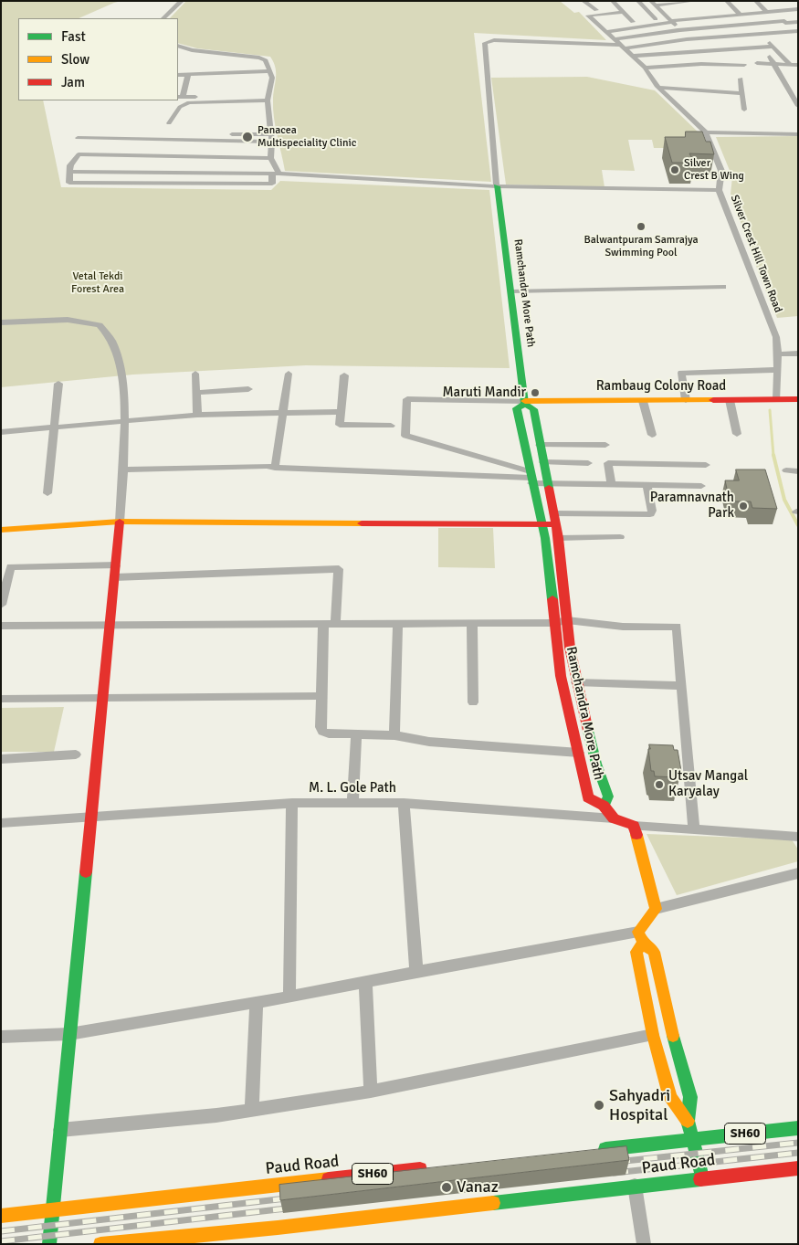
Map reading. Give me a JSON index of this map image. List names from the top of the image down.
{
  "streets": {
    "street": [
      "Silver Crest Hill Town Road",
      "Ramchandra More Path",
      "Rambaug Colony Road",
      "M. L. Gole Path",
      "SH60",
      "Paud Road"
    ]
  },
  "crossings": [
    ["Silver Crest Hill Town Road", "Rambaug Colony Road"],
    ["Ramchandra More Path", "Rambaug Colony Road"]
  ],
  "parks": ["Vetal Tekdi Forest Area"],
  "places": [
    "Panacea Multispeciality Clinic",
    "Silver Crest B Wing",
    "Balwantpuram Samrajya Swimming Pool",
    "Maruti Mandir",
    "Paramnavnath Park",
    "Utsav Mangal Karyalay",
    "Sahyadri Hospital",
    "Vanaz"
  ],
  "legend": ["Fast", "Slow", "Jam"]
}
